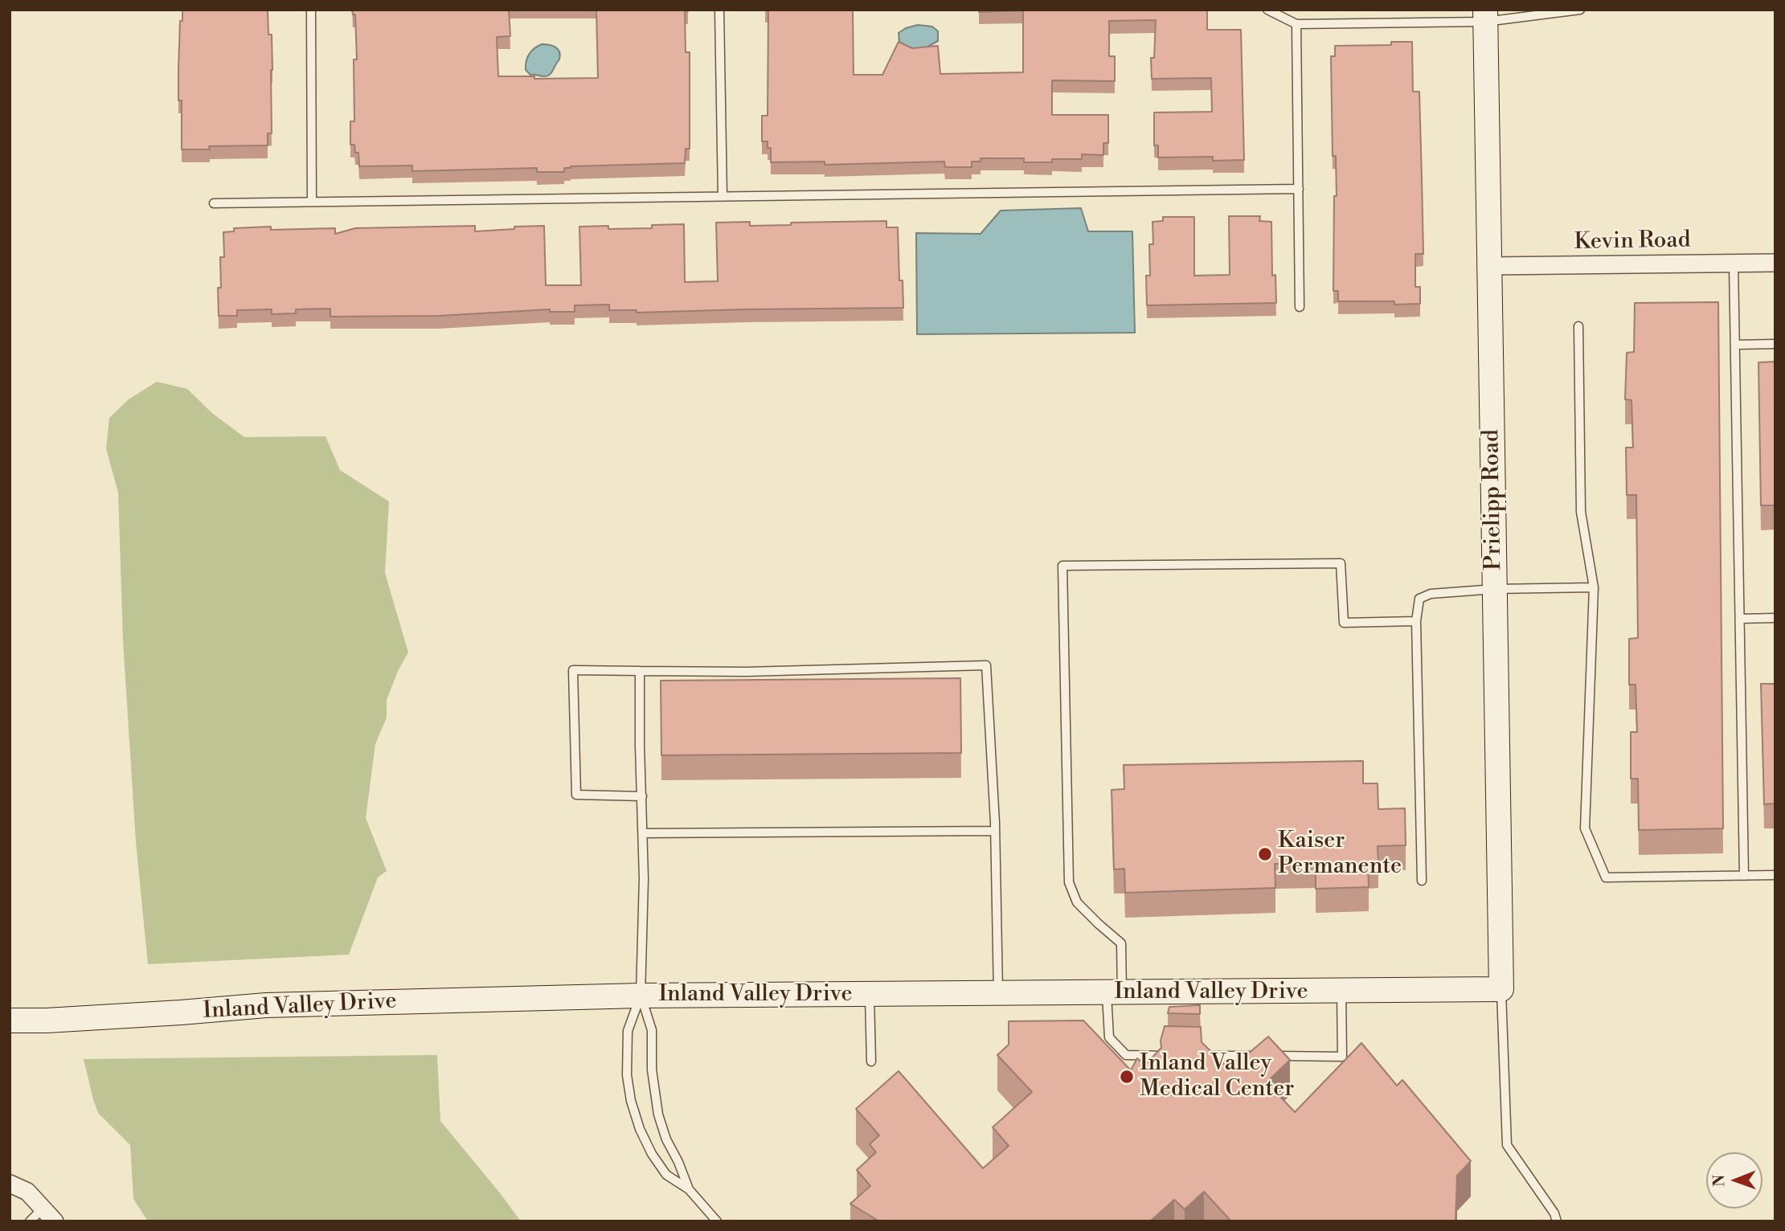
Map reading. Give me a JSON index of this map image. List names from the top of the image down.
{
  "streets": {
    "street": ["Kevin Road", "Prielipp Road", "Inland Valley Drive"]
  },
  "crossings": [
    ["Kevin Road", "Prielipp Road"],
    ["Prielipp Road", "Inland Valley Drive"]
  ],
  "places": ["Kaiser Permanente", "Inland Valley Medical Center"],
  "north": "left"
}
